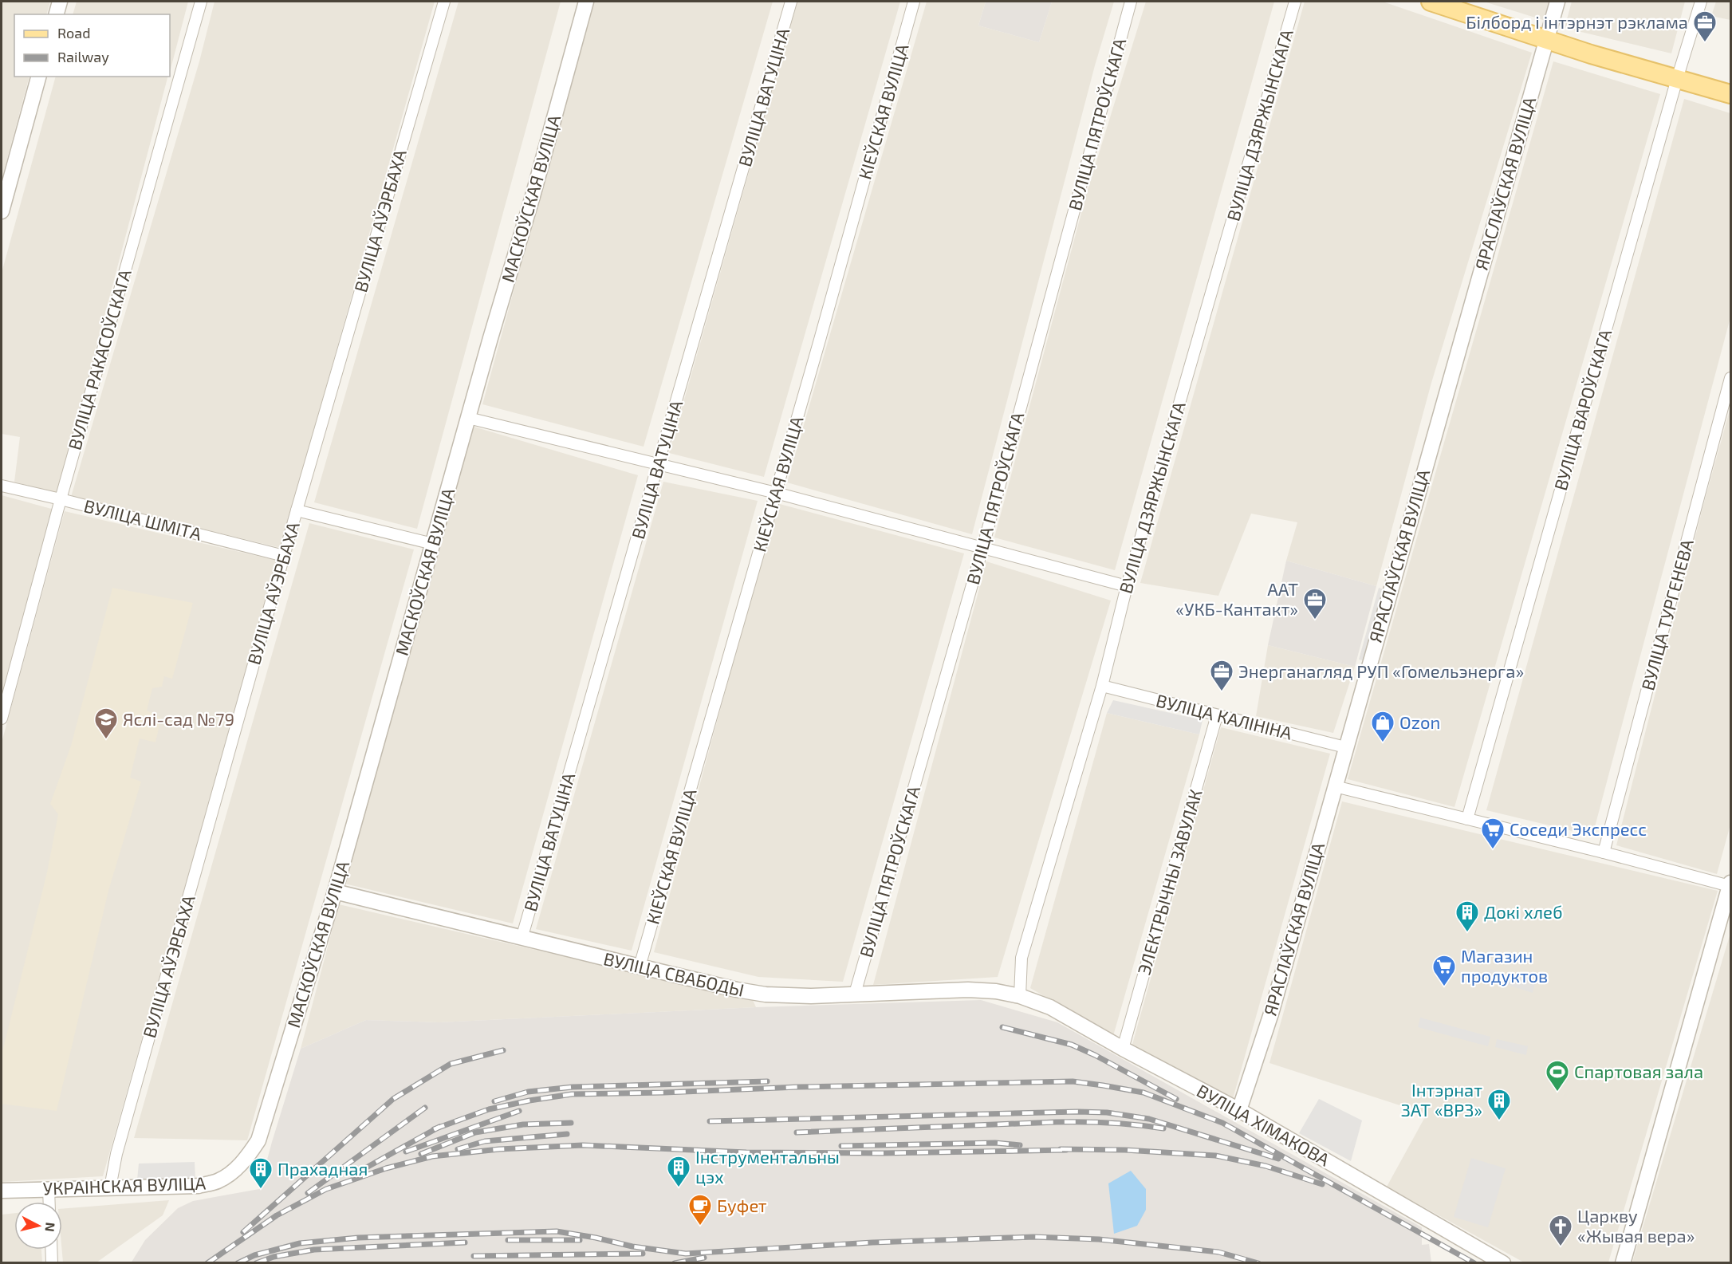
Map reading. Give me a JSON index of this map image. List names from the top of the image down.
{
  "streets": {
    "street": [
      "ВУЛІЦА ВАТУЦІНА",
      "КІЕЎСКАЯ ВУЛІЦА",
      "ВУЛІЦА ПЯТРОЎСКАГА",
      "ВУЛІЦА ДЗЯРЖЫНСКАГА",
      "ЯРАСЛАЎСКАЯ ВУЛІЦА",
      "МАСКОЎСКАЯ ВУЛІЦА",
      "ВУЛІЦА АЎЭРБАХА",
      "ВУЛІЦА РАКАСОЎСКАГА",
      "ВУЛІЦА ВАРОЎСКАГА",
      "ВУЛІЦА ШМІТА",
      "ВУЛІЦА ТУРГЕНЕВА",
      "ВУЛІЦА КАЛІНІНА",
      "ЭЛЕКТРЫЧНЫ ЗАВУЛАК",
      "ВУЛІЦА СВАБОДЫ",
      "ВУЛІЦА ХІМАКОВА",
      "УКРАІНСКАЯ ВУЛІЦА"
    ]
  },
  "crossings": [
    ["ВУЛІЦА ВАТУЦІНА", "ВУЛІЦА СВАБОДЫ"],
    ["КІЕЎСКАЯ ВУЛІЦА", "ВУЛІЦА СВАБОДЫ"],
    ["ВУЛІЦА ПЯТРОЎСКАГА", "ВУЛІЦА СВАБОДЫ"],
    ["ВУЛІЦА ДЗЯРЖЫНСКАГА", "ВУЛІЦА КАЛІНІНА"],
    ["ВУЛІЦА ДЗЯРЖЫНСКАГА", "ВУЛІЦА СВАБОДЫ"],
    ["ВУЛІЦА ДЗЯРЖЫНСКАГА", "ВУЛІЦА ХІМАКОВА"],
    ["ЯРАСЛАЎСКАЯ ВУЛІЦА", "ВУЛІЦА КАЛІНІНА"],
    ["ЯРАСЛАЎСКАЯ ВУЛІЦА", "ВУЛІЦА ХІМАКОВА"],
    ["МАСКОЎСКАЯ ВУЛІЦА", "ВУЛІЦА СВАБОДЫ"],
    ["МАСКОЎСКАЯ ВУЛІЦА", "УКРАІНСКАЯ ВУЛІЦА"],
    ["ВУЛІЦА АЎЭРБАХА", "ВУЛІЦА ШМІТА"],
    ["ВУЛІЦА АЎЭРБАХА", "УКРАІНСКАЯ ВУЛІЦА"],
    ["ВУЛІЦА РАКАСОЎСКАГА", "ВУЛІЦА ШМІТА"],
    ["ВУЛІЦА КАЛІНІНА", "ЭЛЕКТРЫЧНЫ ЗАВУЛАК"],
    ["ЭЛЕКТРЫЧНЫ ЗАВУЛАК", "ВУЛІЦА ХІМАКОВА"],
    ["ВУЛІЦА СВАБОДЫ", "ВУЛІЦА ХІМАКОВА"]
  ],
  "places": {
    "office": ["Білборд і інтэрнэт рэклама", "ААТ «УКБ-Кантакт»", "Энерганагляд РУП «Гомельэнерга»"],
    "school or university": ["Яслі-сад №79"],
    "shop": ["Ozon"],
    "supermarket": ["Соседи Экспресс", "Магазин продуктов"],
    "building": [
      "Докі хлеб",
      "Інтэрнат ЗАТ «ВРЗ»",
      "Інструментальны цэх",
      "Прахадная"
    ],
    "sports": ["Спартовая зала"],
    "cafe": ["Буфет"],
    "church": ["Царкву «Жывая вера»"]
  },
  "legend": ["Road", "Railway"],
  "north": "right"
}
